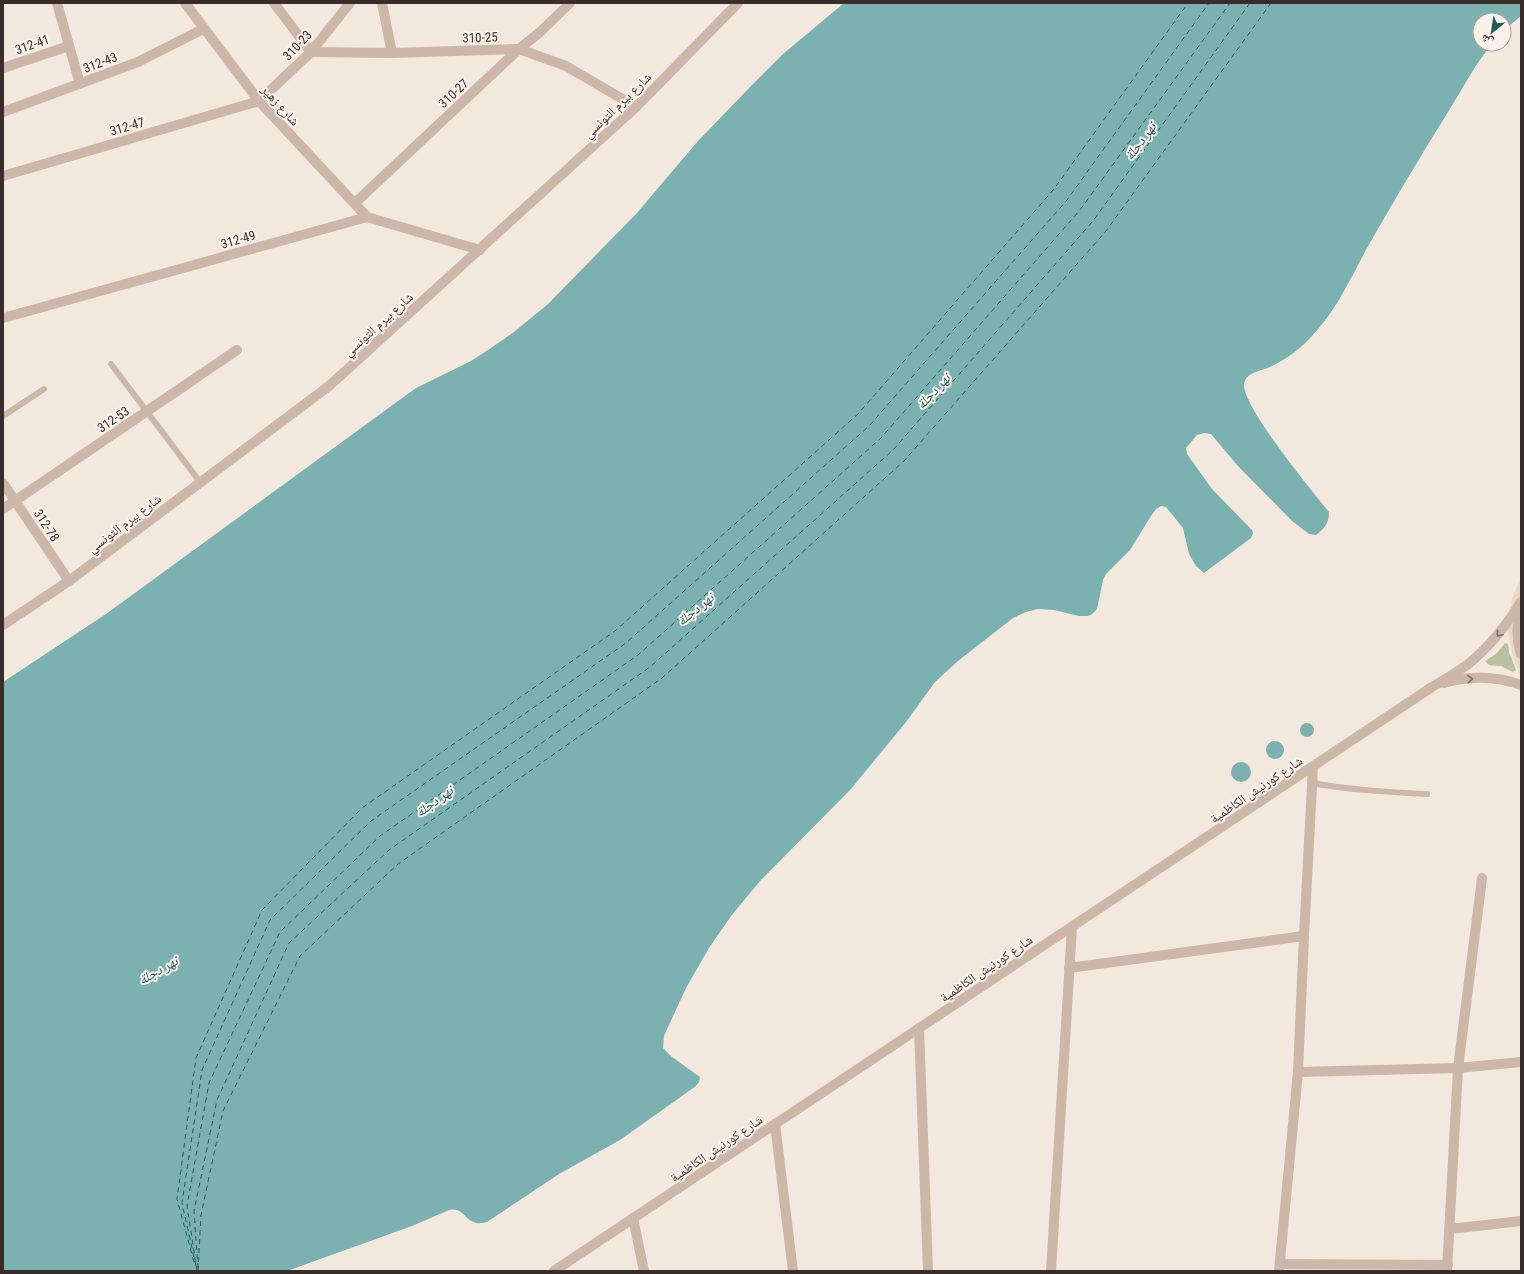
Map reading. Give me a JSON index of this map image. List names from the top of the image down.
{
  "streets": {
    "street": [
      "310-25",
      "312-41",
      "310-23",
      "312-43",
      "310-27",
      "شارع زهير",
      "شارع بيرم التونسي",
      "312-47",
      "312-49",
      "312-53",
      "312-78",
      "شارع كورنيش الكاظمية"
    ]
  },
  "crossings": [
    ["310-25", "310-23"],
    ["310-25", "310-27"],
    ["310-25", "شارع بيرم التونسي"],
    ["310-23", "شارع زهير"],
    ["310-23", "312-47"],
    ["312-43", "شارع زهير"],
    ["310-27", "شارع زهير"],
    ["شارع زهير", "312-47"],
    ["شارع زهير", "312-49"],
    ["شارع بيرم التونسي", "312-78"],
    ["312-53", "312-78"]
  ],
  "water": ["نهر دجلة"],
  "north": "bottom left"
}
